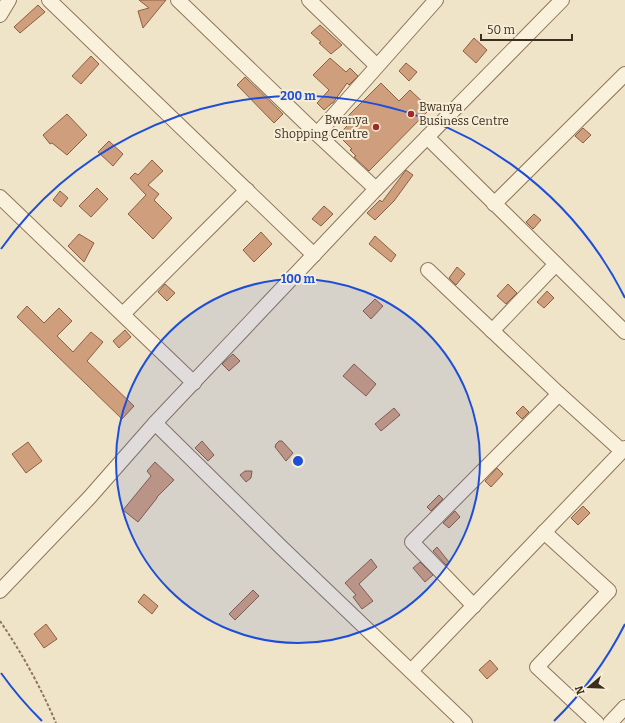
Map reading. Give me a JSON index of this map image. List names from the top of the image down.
{
  "places": ["Bwanya Business Centre", "Bwanya Shopping Centre"],
  "scale_bar": "50 m",
  "north": "left",
  "rings": ["200 m", "100 m"]
}
